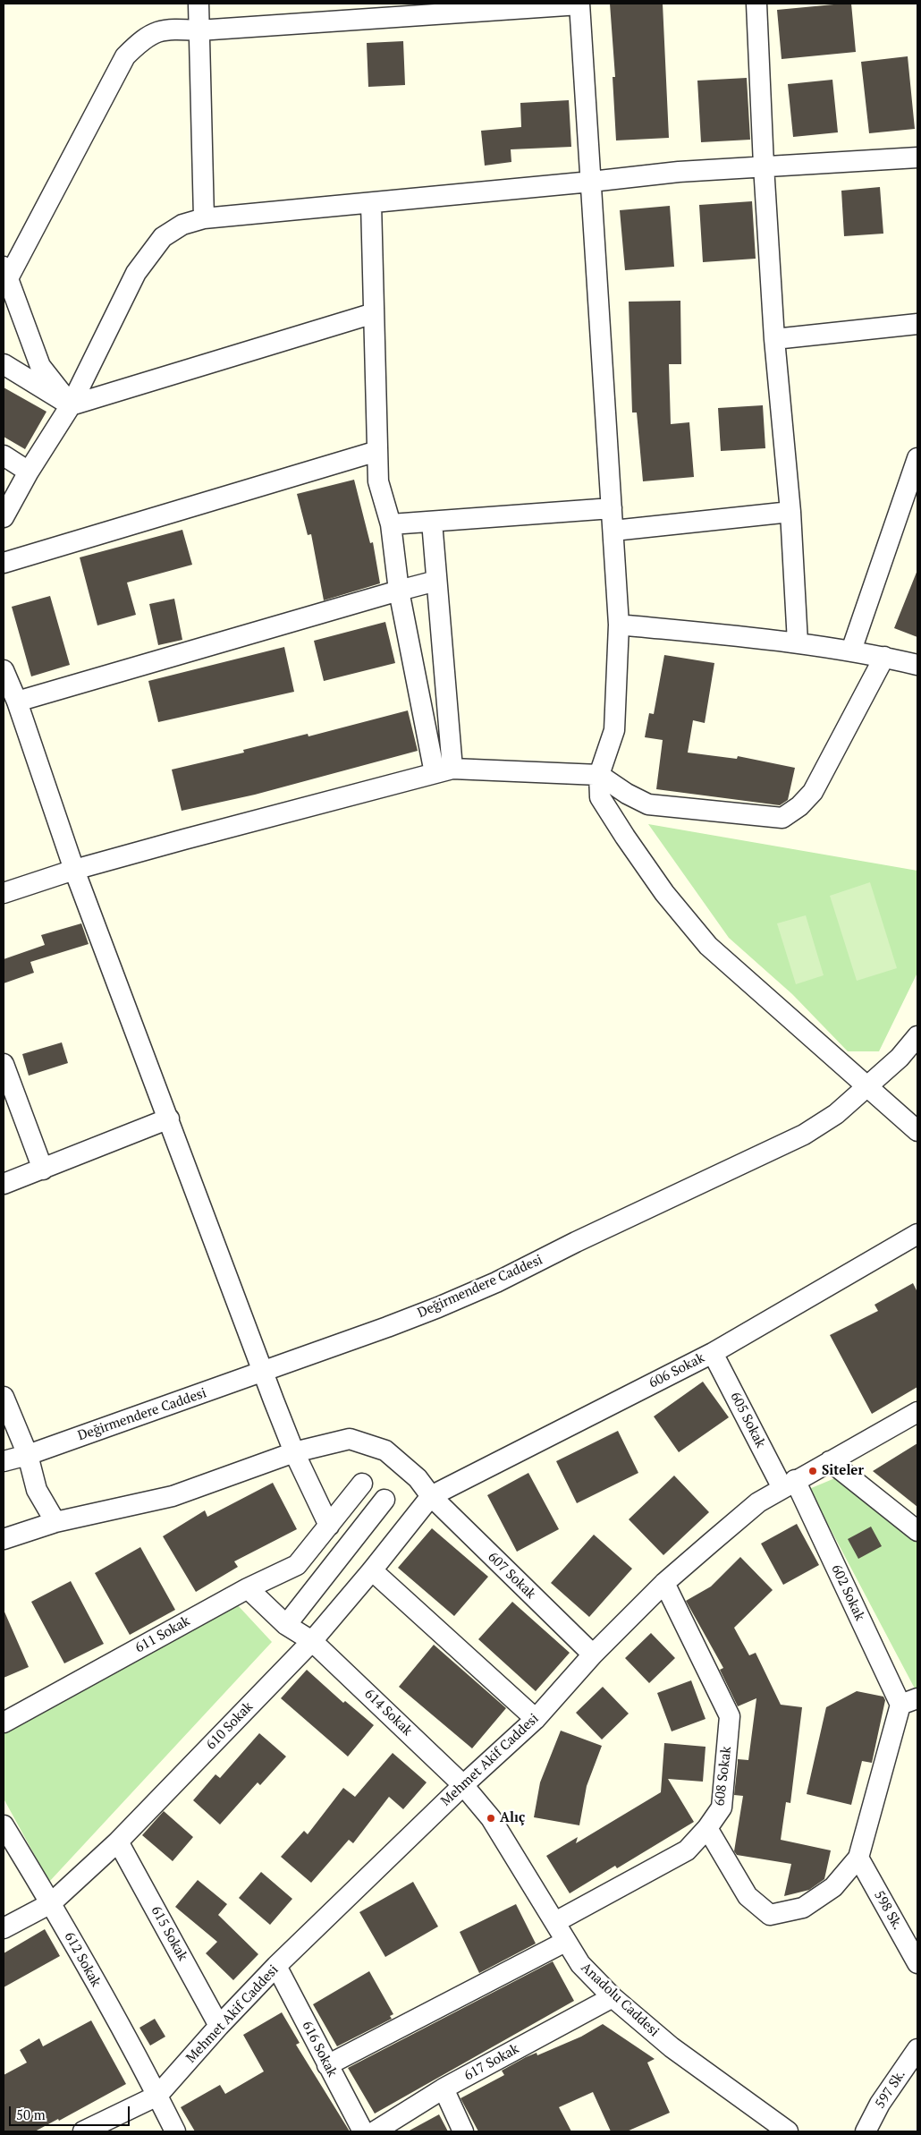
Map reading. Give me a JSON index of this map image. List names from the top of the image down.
{
  "streets": {
    "street": [
      "Değirmendere Caddesi",
      "606 Sokak",
      "605 Sokak",
      "607 Sokak",
      "602 Sokak",
      "611 Sokak",
      "614 Sokak",
      "610 Sokak",
      "Mehmet Akif Caddesi",
      "608 Sokak",
      "598 Sk.",
      "615 Sokak",
      "612 Sokak",
      "Anadolu Caddesi",
      "616 Sokak",
      "617 Sokak",
      "597 Sk."
    ]
  },
  "crossings": [
    ["606 Sokak", "605 Sokak"],
    ["606 Sokak", "607 Sokak"],
    ["606 Sokak", "610 Sokak"],
    ["605 Sokak", "602 Sokak"],
    ["605 Sokak", "Mehmet Akif Caddesi"],
    ["607 Sokak", "610 Sokak"],
    ["607 Sokak", "Mehmet Akif Caddesi"],
    ["602 Sokak", "Mehmet Akif Caddesi"],
    ["614 Sokak", "610 Sokak"],
    ["614 Sokak", "Mehmet Akif Caddesi"],
    ["614 Sokak", "Anadolu Caddesi"],
    ["610 Sokak", "615 Sokak"],
    ["610 Sokak", "612 Sokak"],
    ["Mehmet Akif Caddesi", "608 Sokak"],
    ["Mehmet Akif Caddesi", "615 Sokak"],
    ["Mehmet Akif Caddesi", "612 Sokak"],
    ["Mehmet Akif Caddesi", "Anadolu Caddesi"],
    ["Mehmet Akif Caddesi", "616 Sokak"],
    ["608 Sokak", "Anadolu Caddesi"],
    ["Anadolu Caddesi", "617 Sokak"]
  ],
  "places": ["Siteler", "Alıç"],
  "scale_bar": "50 m"
}
